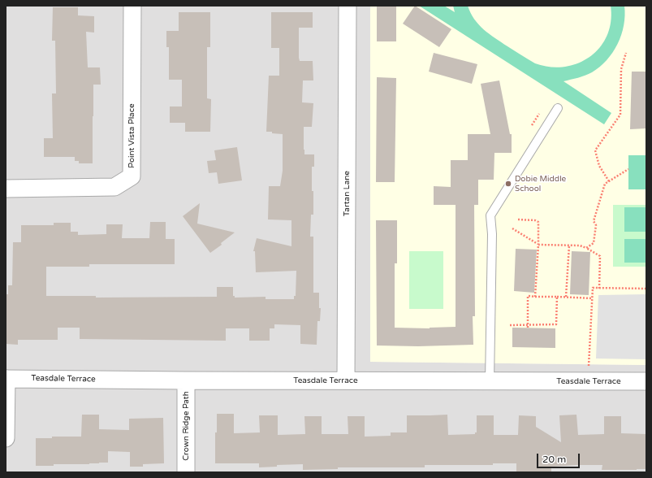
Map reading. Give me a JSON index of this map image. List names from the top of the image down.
{
  "streets": {
    "street": [
      "Point Vista Place",
      "Tartan Lane",
      "Teasdale Terrace",
      "Crown Ridge Path"
    ]
  },
  "crossings": [
    ["Tartan Lane", "Teasdale Terrace"],
    ["Teasdale Terrace", "Crown Ridge Path"]
  ],
  "places": ["Dobie Middle School"],
  "scale_bar": "20 m"
}
